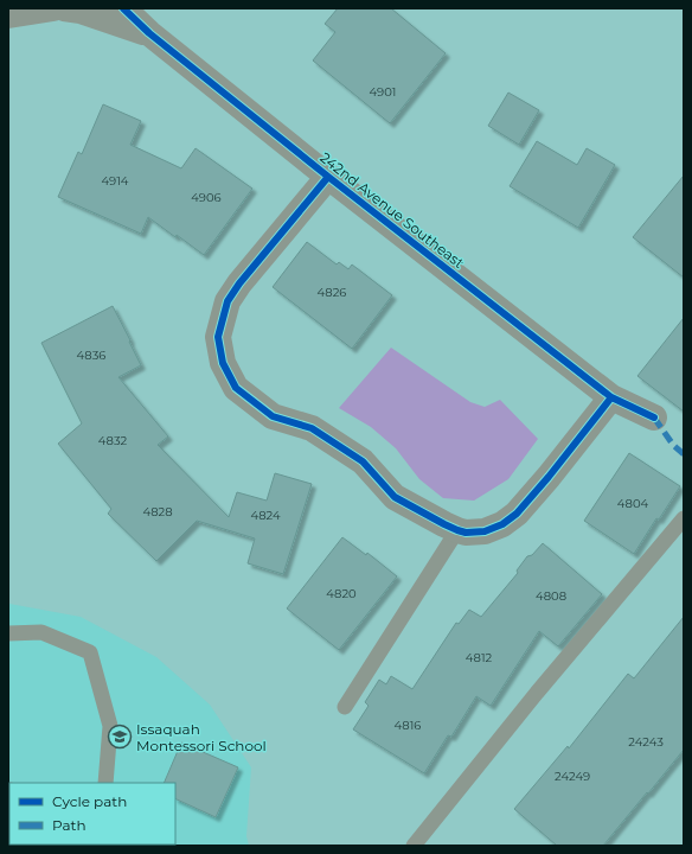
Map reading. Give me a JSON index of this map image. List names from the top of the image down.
{
  "streets": {
    "street": ["242nd Avenue Southeast"]
  },
  "places": {
    "school or university": ["Issaquah Montessori School"]
  },
  "house_numbers": [
    "4901",
    "4914",
    "4906",
    "4826",
    "4836",
    "4832",
    "4804",
    "4828",
    "4824",
    "4820",
    "4808",
    "4812",
    "4816",
    "24243",
    "24249"
  ],
  "legend": ["Cycle path", "Path"]
}
